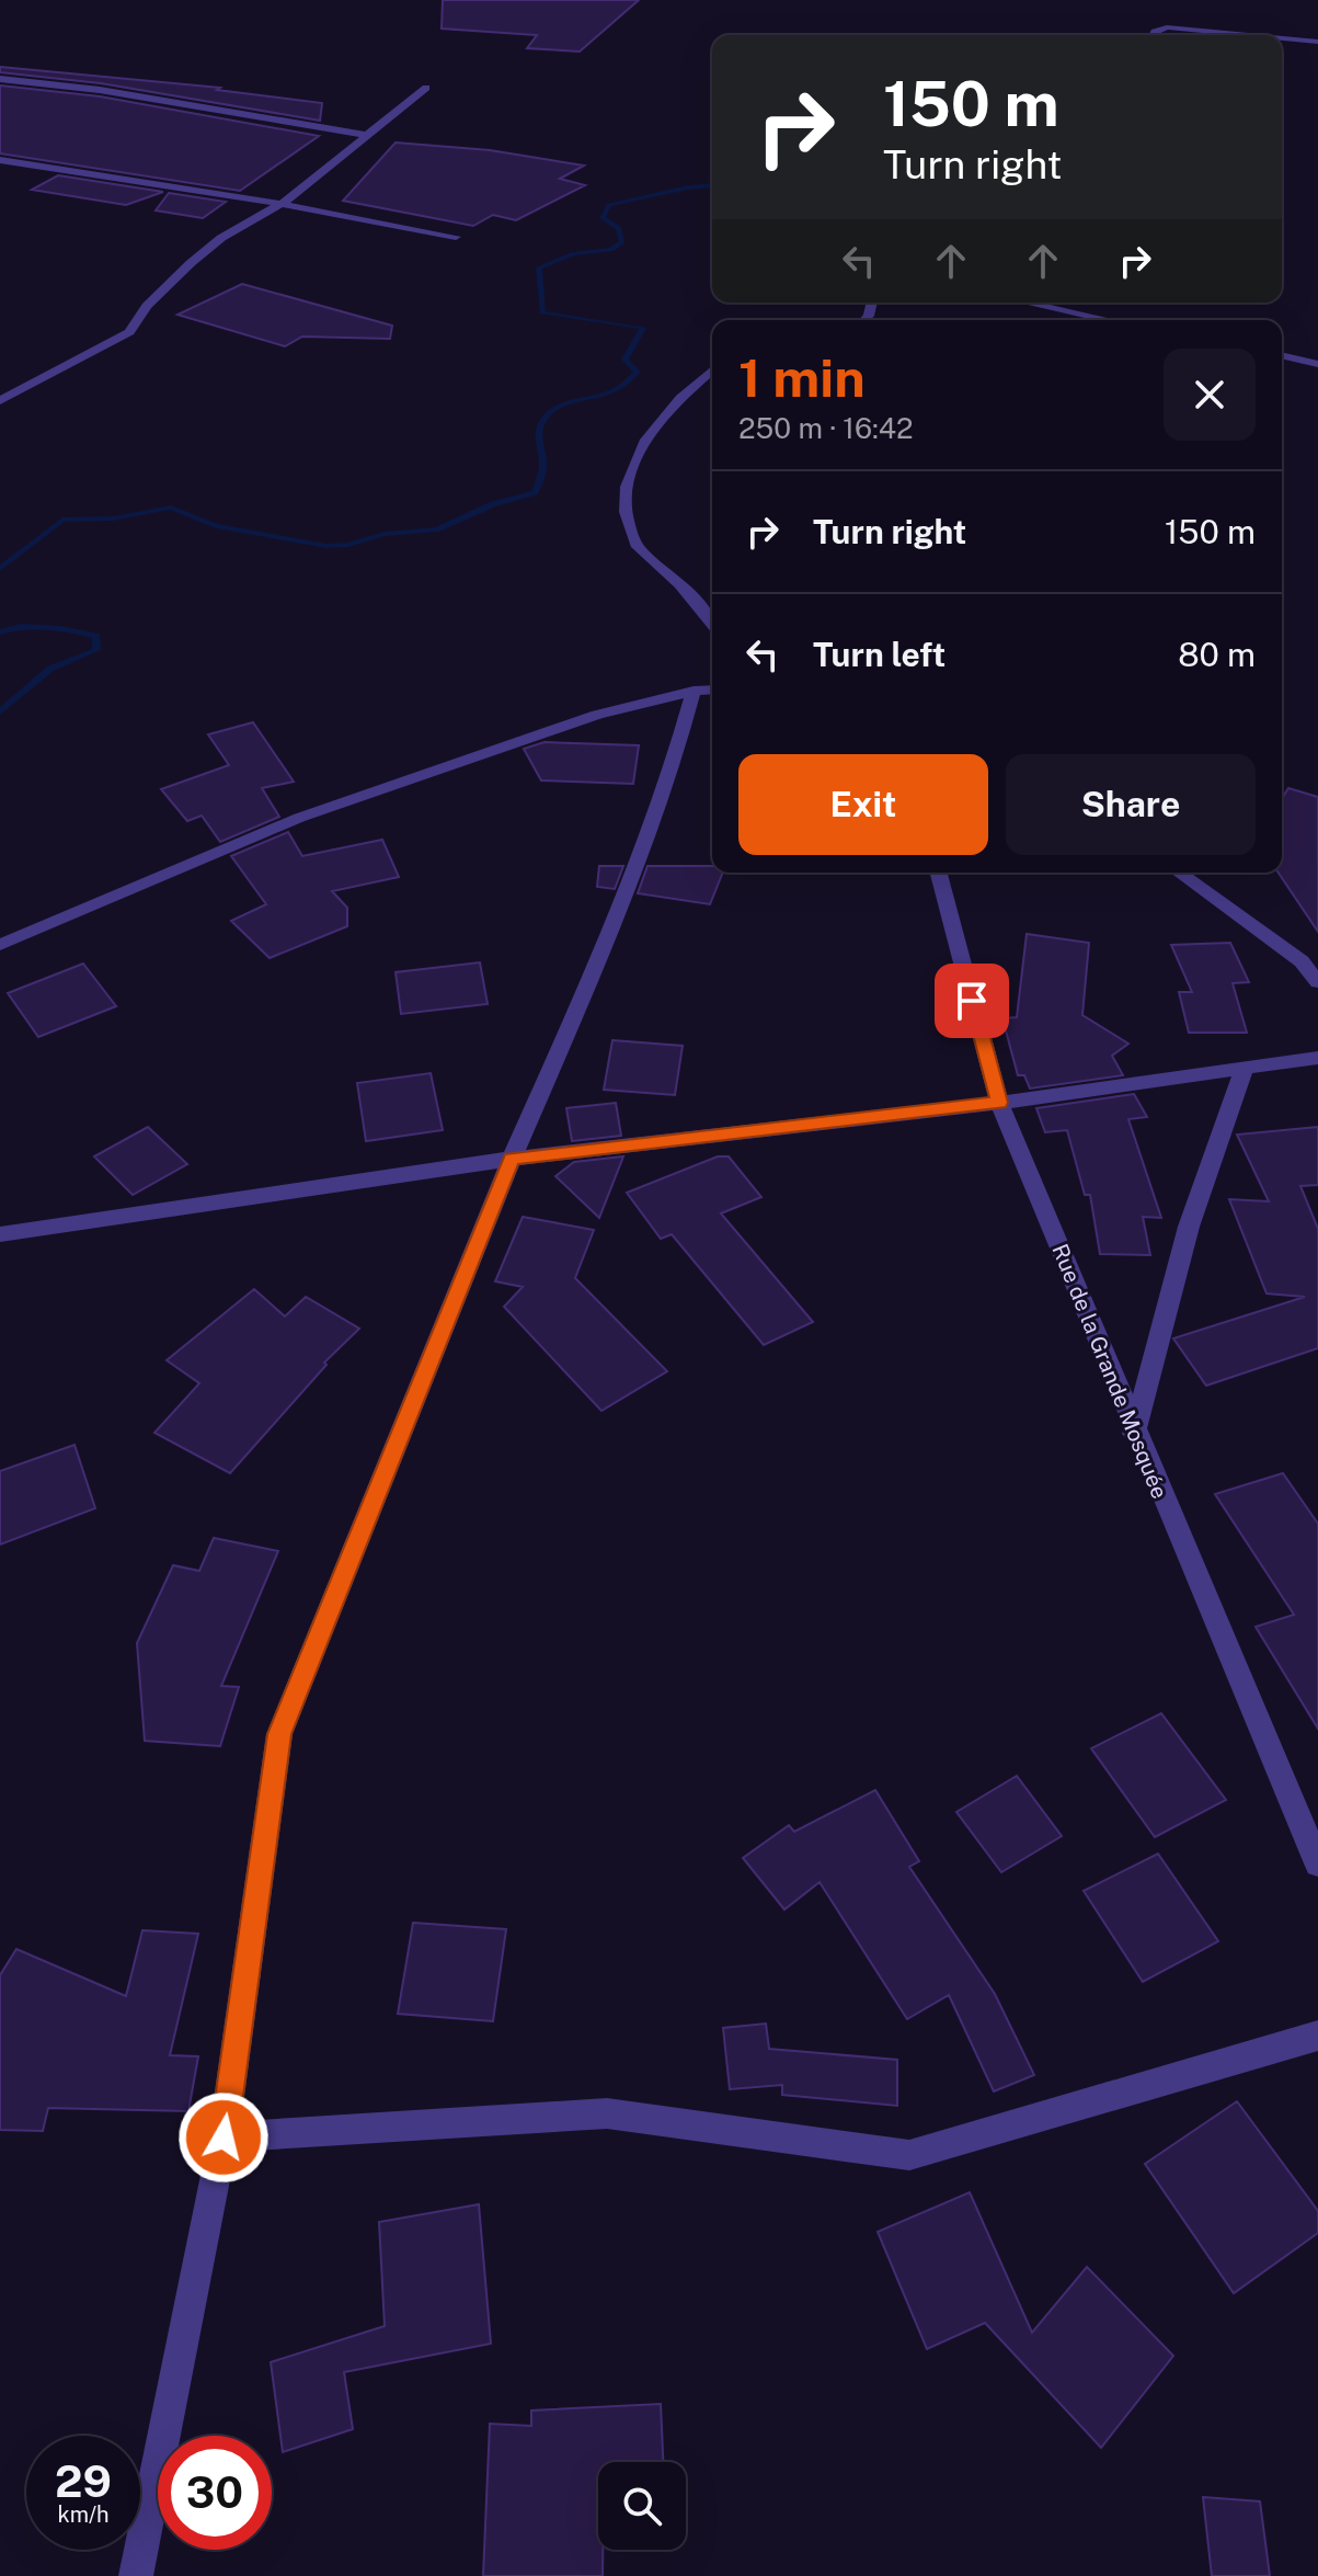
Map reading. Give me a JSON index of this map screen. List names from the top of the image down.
{
  "streets": {
    "street": ["Rue de la Grande Mosquée"]
  },
  "page": {
    "turn": ["150 m", "Turn right"],
    "heading": ["1 min", "250 m · 16:42"],
    "list": [
      {
        "name": "Turn right",
        "value": "150 m"
      },
      {
        "name": "Turn left",
        "value": "80 m"
      }
    ],
    "buttons": ["Exit", "Share"],
    "speed": "29 km/h",
    "limit": "30"
  }
}
